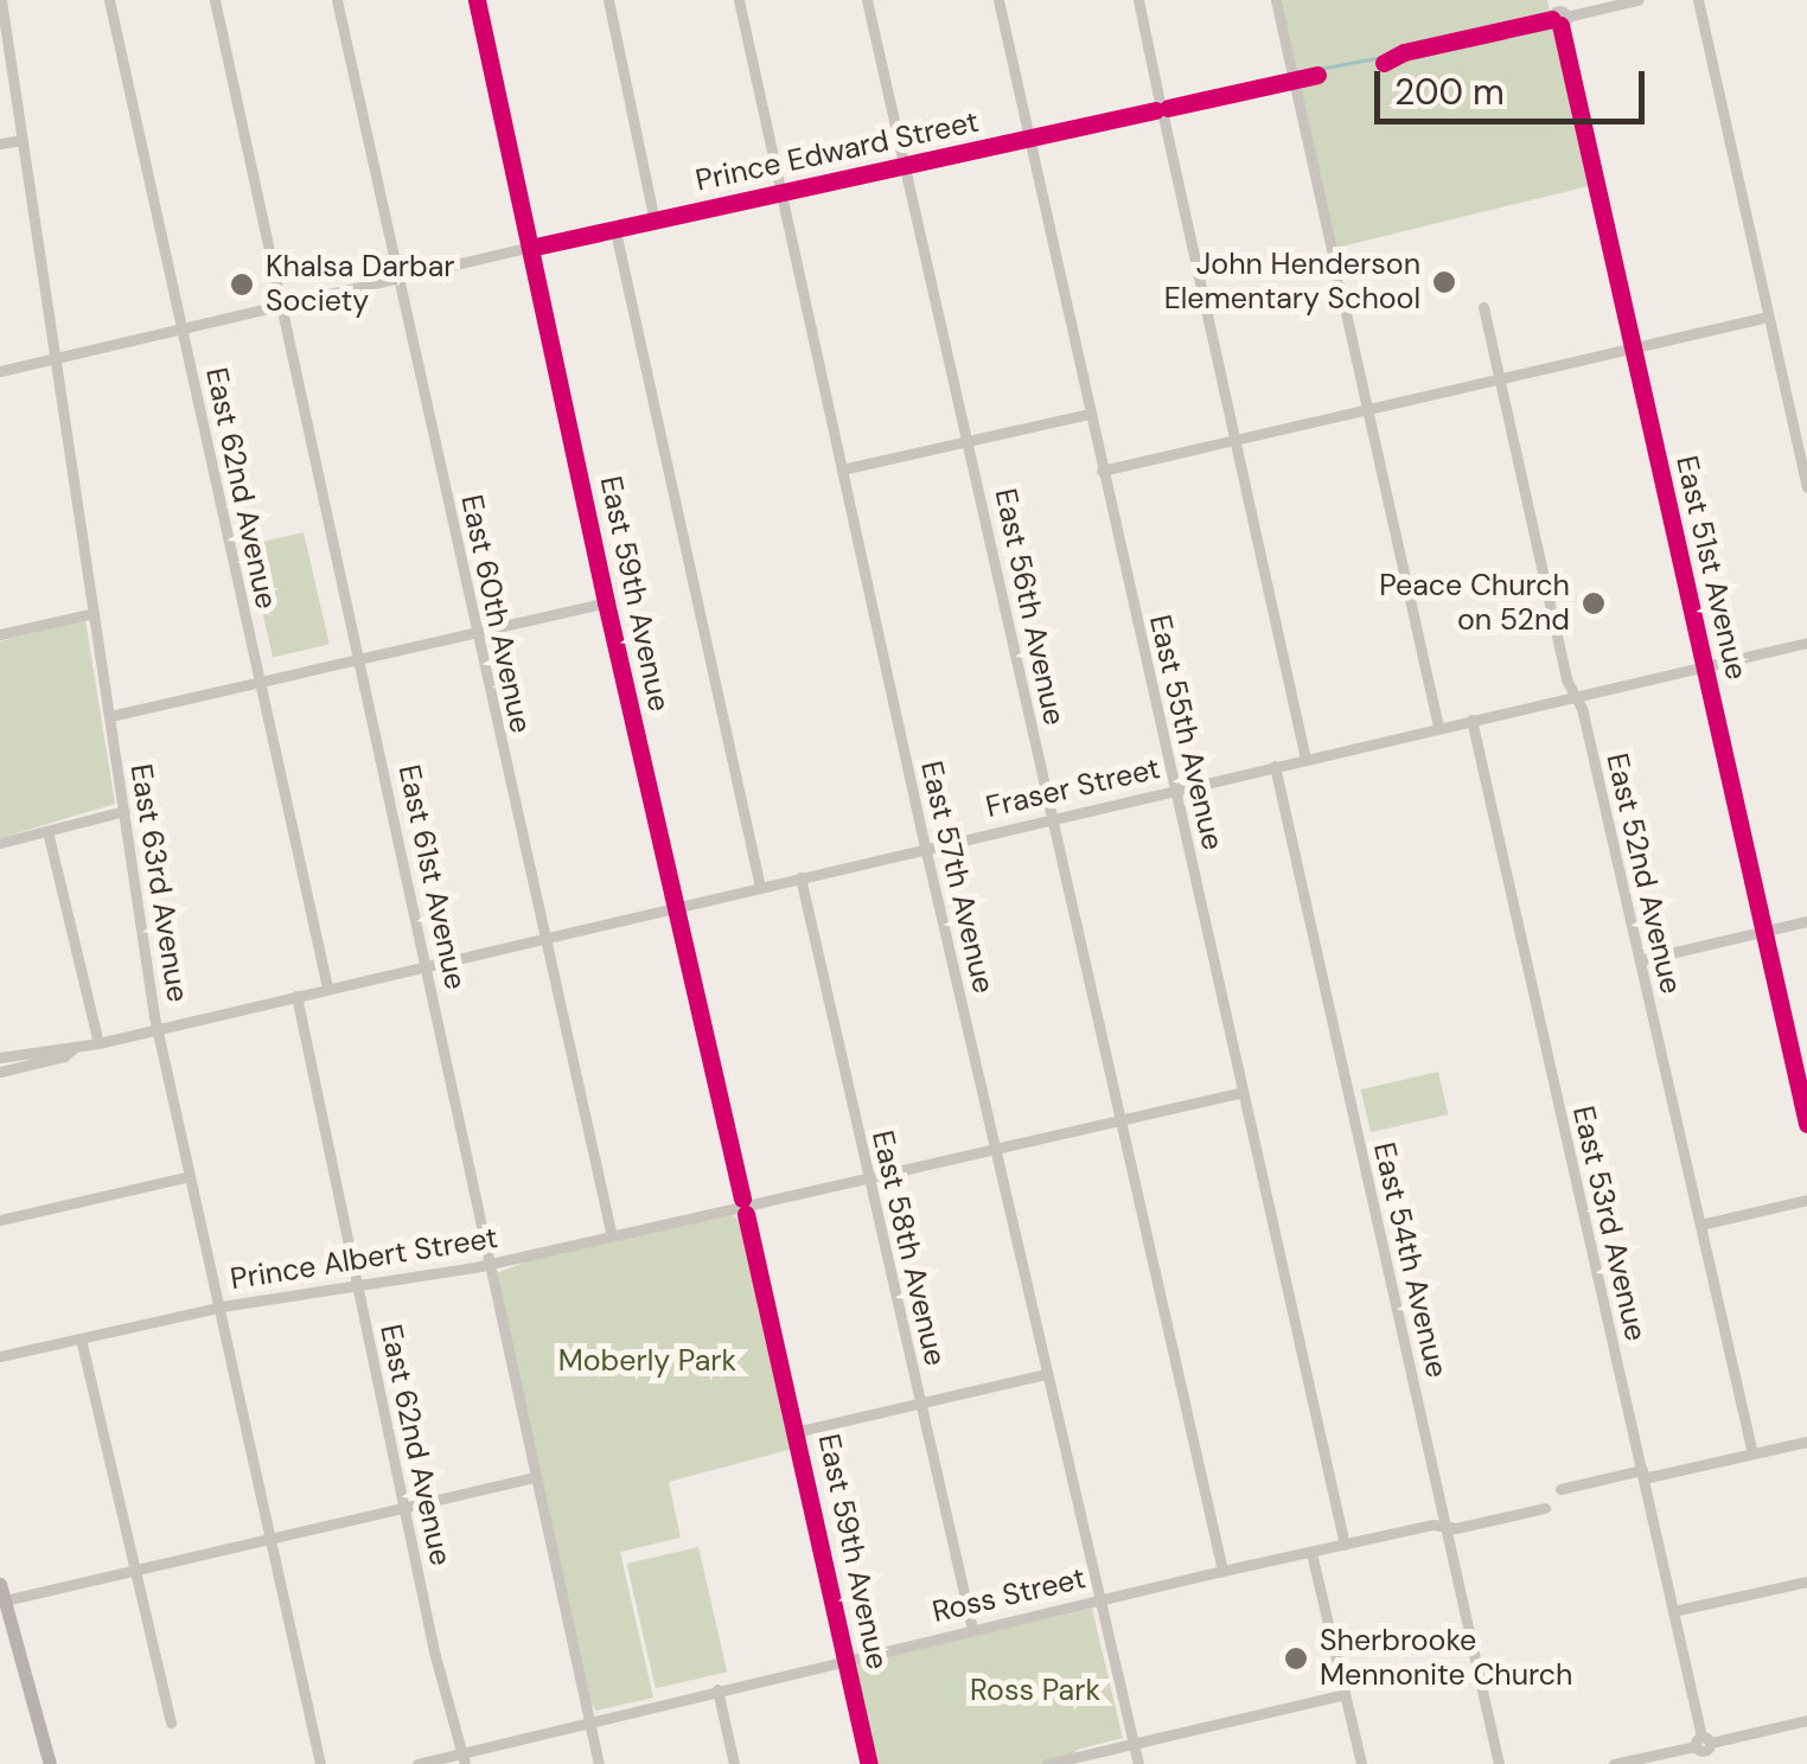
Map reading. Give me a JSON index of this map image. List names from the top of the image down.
{
  "streets": {
    "street": [
      "Prince Edward Street",
      "East 62nd Avenue",
      "East 51st Avenue",
      "East 59th Avenue",
      "East 56th Avenue",
      "East 60th Avenue",
      "East 55th Avenue",
      "Fraser Street",
      "East 52nd Avenue",
      "East 61st Avenue",
      "East 57th Avenue",
      "East 63rd Avenue",
      "East 53rd Avenue",
      "East 58th Avenue",
      "Prince Albert Street",
      "East 54th Avenue",
      "Ross Street"
    ]
  },
  "crossings": [
    ["Prince Edward Street", "East 62nd Avenue"],
    ["Prince Edward Street", "East 59th Avenue"],
    ["Prince Edward Street", "East 56th Avenue"],
    ["Prince Edward Street", "East 60th Avenue"],
    ["Prince Edward Street", "East 55th Avenue"],
    ["Prince Edward Street", "East 61st Avenue"],
    ["Prince Edward Street", "East 57th Avenue"],
    ["Prince Edward Street", "East 63rd Avenue"],
    ["East 62nd Avenue", "Fraser Street"],
    ["East 62nd Avenue", "Prince Albert Street"],
    ["East 62nd Avenue", "Ross Street"],
    ["East 51st Avenue", "Fraser Street"],
    ["East 59th Avenue", "Fraser Street"],
    ["East 59th Avenue", "Prince Albert Street"],
    ["East 59th Avenue", "Ross Street"],
    ["East 56th Avenue", "Fraser Street"],
    ["East 56th Avenue", "Prince Albert Street"],
    ["East 56th Avenue", "Ross Street"],
    ["East 60th Avenue", "Fraser Street"],
    ["East 60th Avenue", "Prince Albert Street"],
    ["East 55th Avenue", "Fraser Street"],
    ["East 55th Avenue", "Prince Albert Street"],
    ["East 55th Avenue", "Ross Street"],
    ["Fraser Street", "East 52nd Avenue"],
    ["Fraser Street", "East 61st Avenue"],
    ["Fraser Street", "East 57th Avenue"],
    ["Fraser Street", "East 63rd Avenue"],
    ["Fraser Street", "East 53rd Avenue"],
    ["Fraser Street", "East 58th Avenue"],
    ["Fraser Street", "East 54th Avenue"],
    ["East 61st Avenue", "Prince Albert Street"],
    ["East 61st Avenue", "Ross Street"],
    ["East 57th Avenue", "Prince Albert Street"],
    ["East 57th Avenue", "Ross Street"],
    ["East 63rd Avenue", "Prince Albert Street"],
    ["East 58th Avenue", "Prince Albert Street"],
    ["East 58th Avenue", "Ross Street"],
    ["East 54th Avenue", "Ross Street"]
  ],
  "parks": ["Moberly Park", "Ross Park"],
  "places": [
    "John Henderson Elementary School",
    "Khalsa Darbar Society",
    "Peace Church on 52nd",
    "Sherbrooke Mennonite Church"
  ],
  "scale_bar": "200 m"
}
